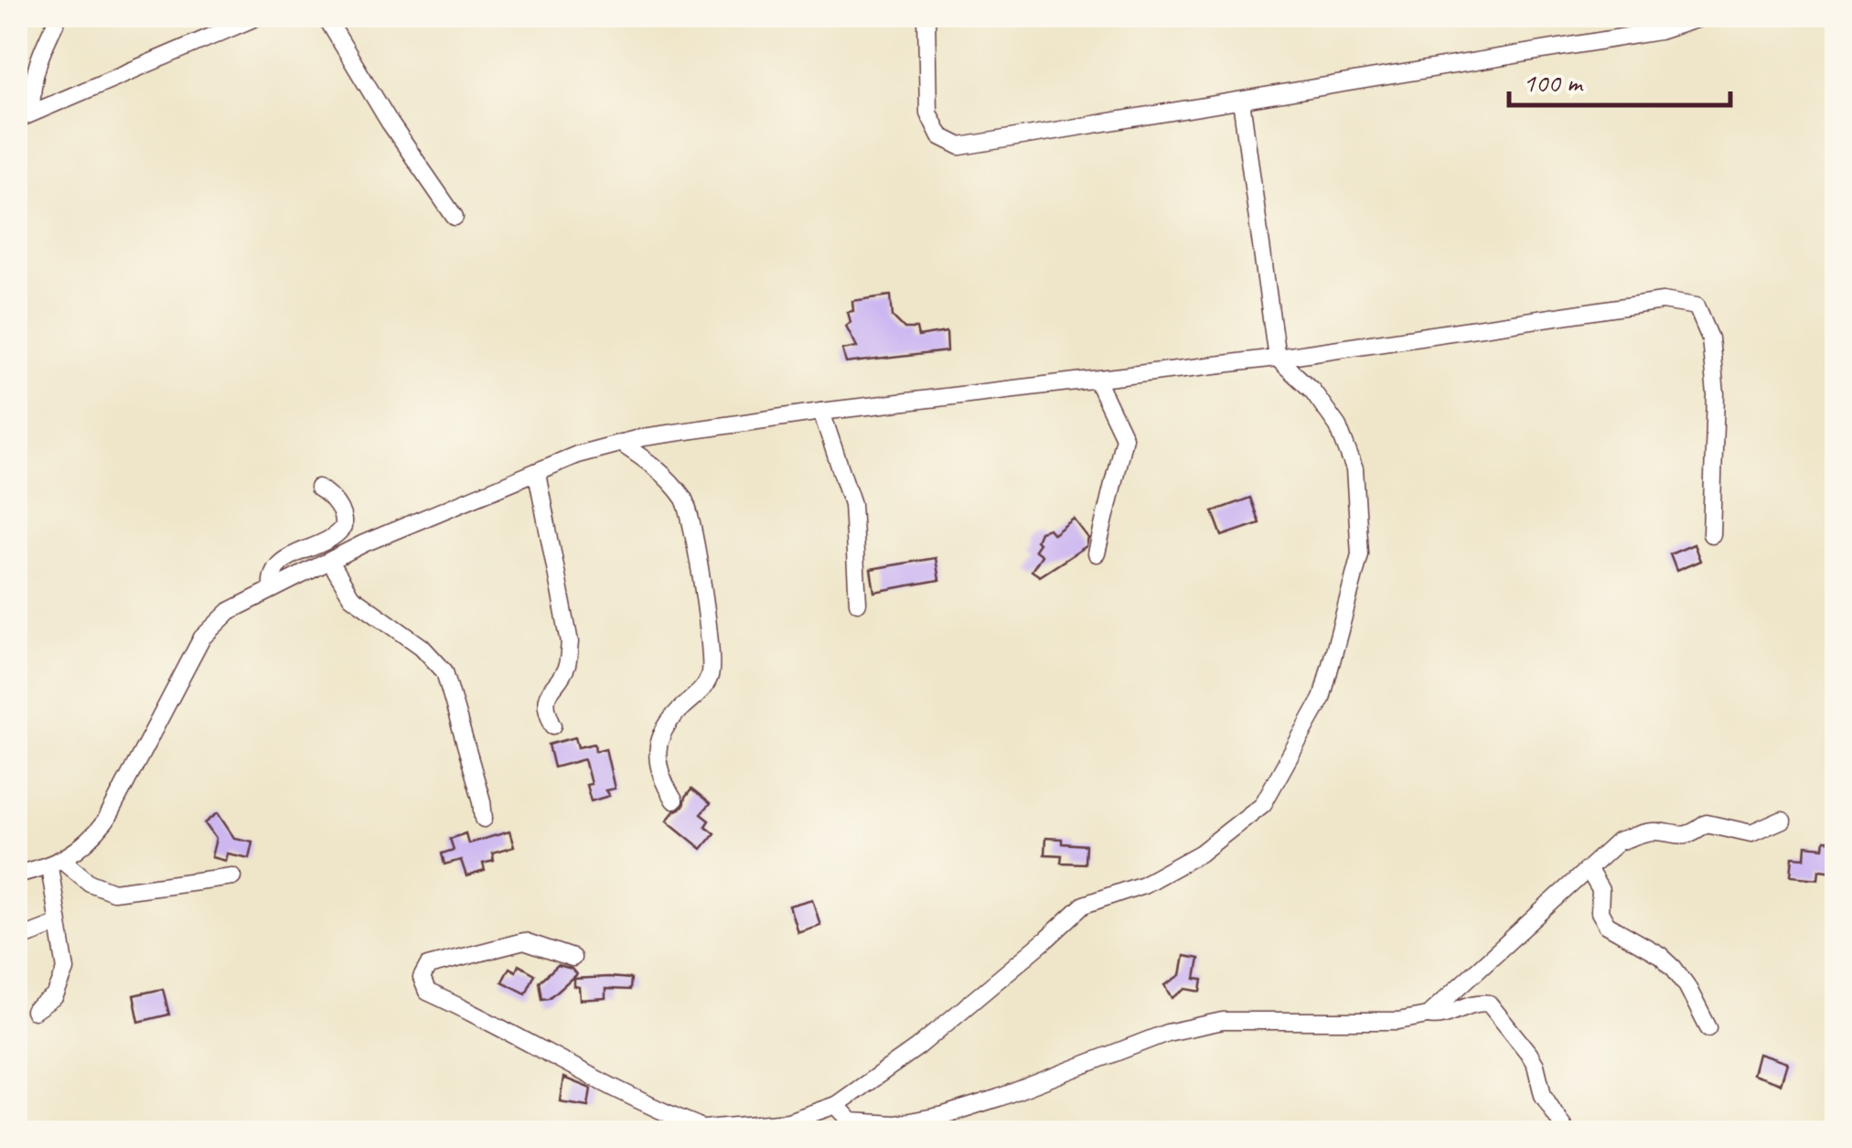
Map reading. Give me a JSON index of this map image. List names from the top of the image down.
{
  "scale_bar": "100 m"
}
